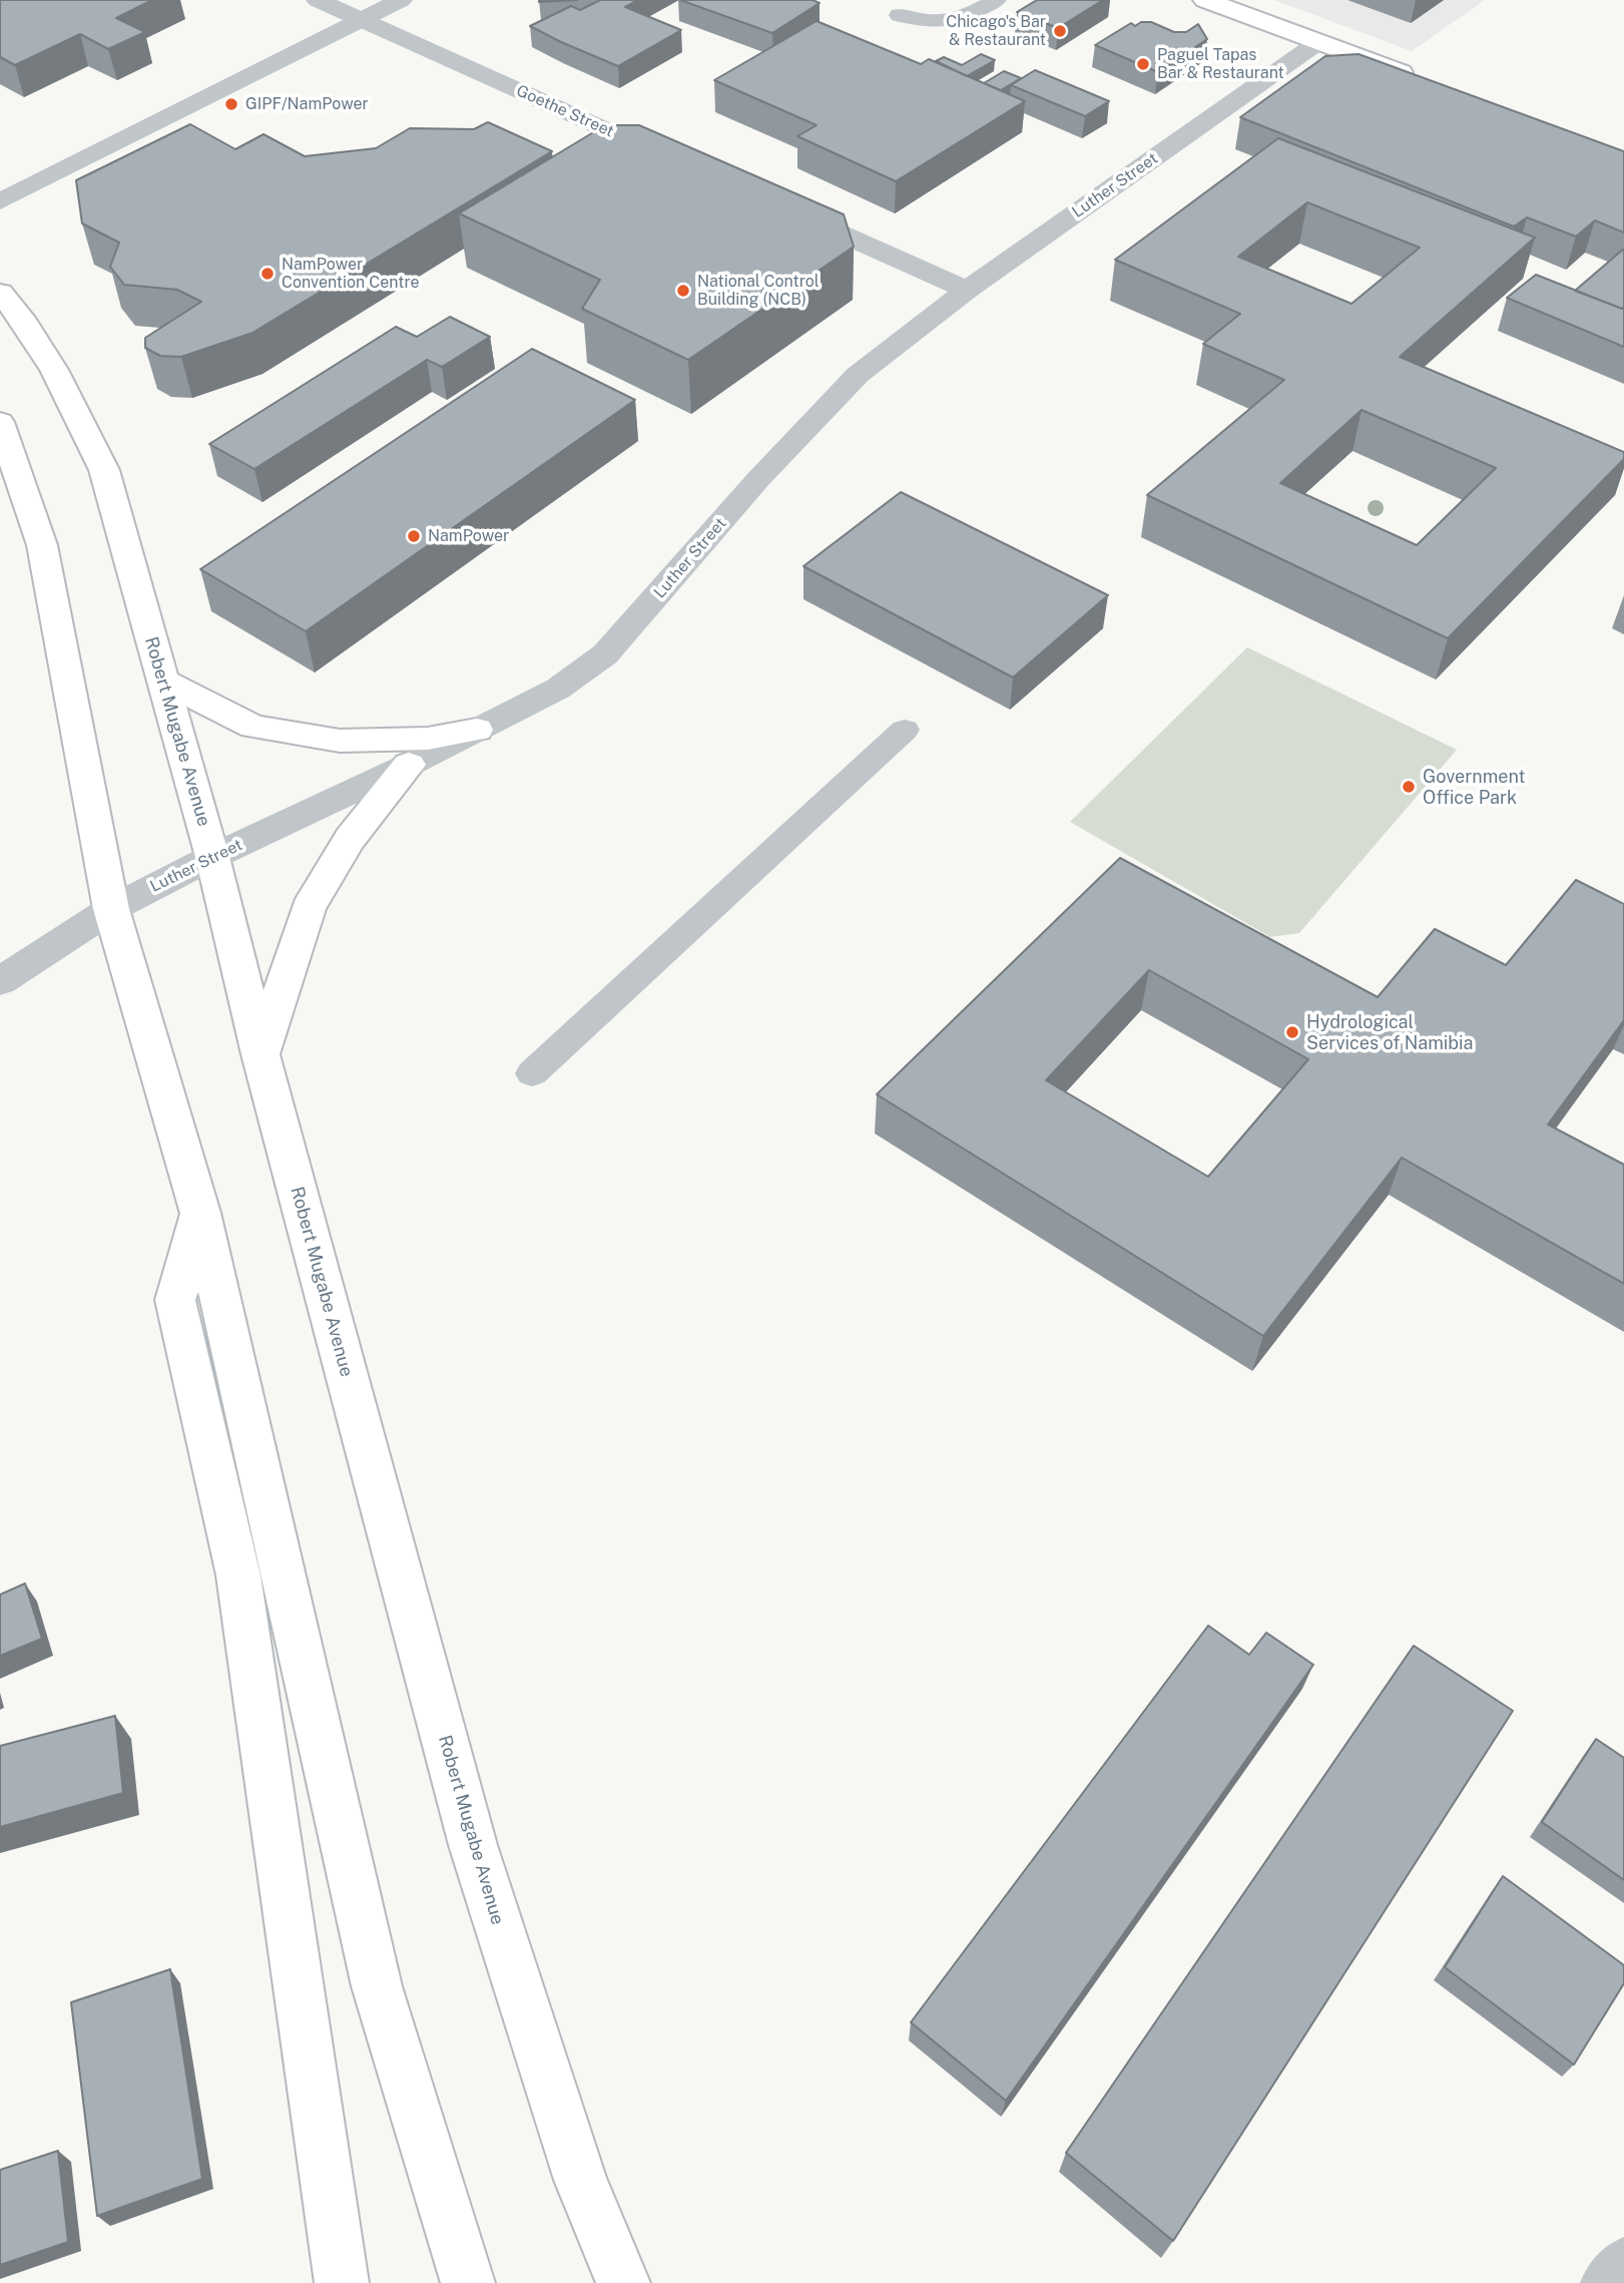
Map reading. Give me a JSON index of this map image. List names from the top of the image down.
{
  "streets": {
    "main road": ["Robert Mugabe Avenue"],
    "street": ["Goethe Street", "Luther Street"]
  },
  "crossings": [
    ["Luther Street", "Robert Mugabe Avenue"]
  ],
  "places": [
    "Chicago's Bar & Restaurant",
    "Paguel Tapas Bar & Restaurant",
    "GIPF/NamPower",
    "NamPower Convention Centre",
    "National Control Building (NCB)",
    "NamPower",
    "Government Office Park",
    "Hydrological Services of Namibia"
  ]
}
